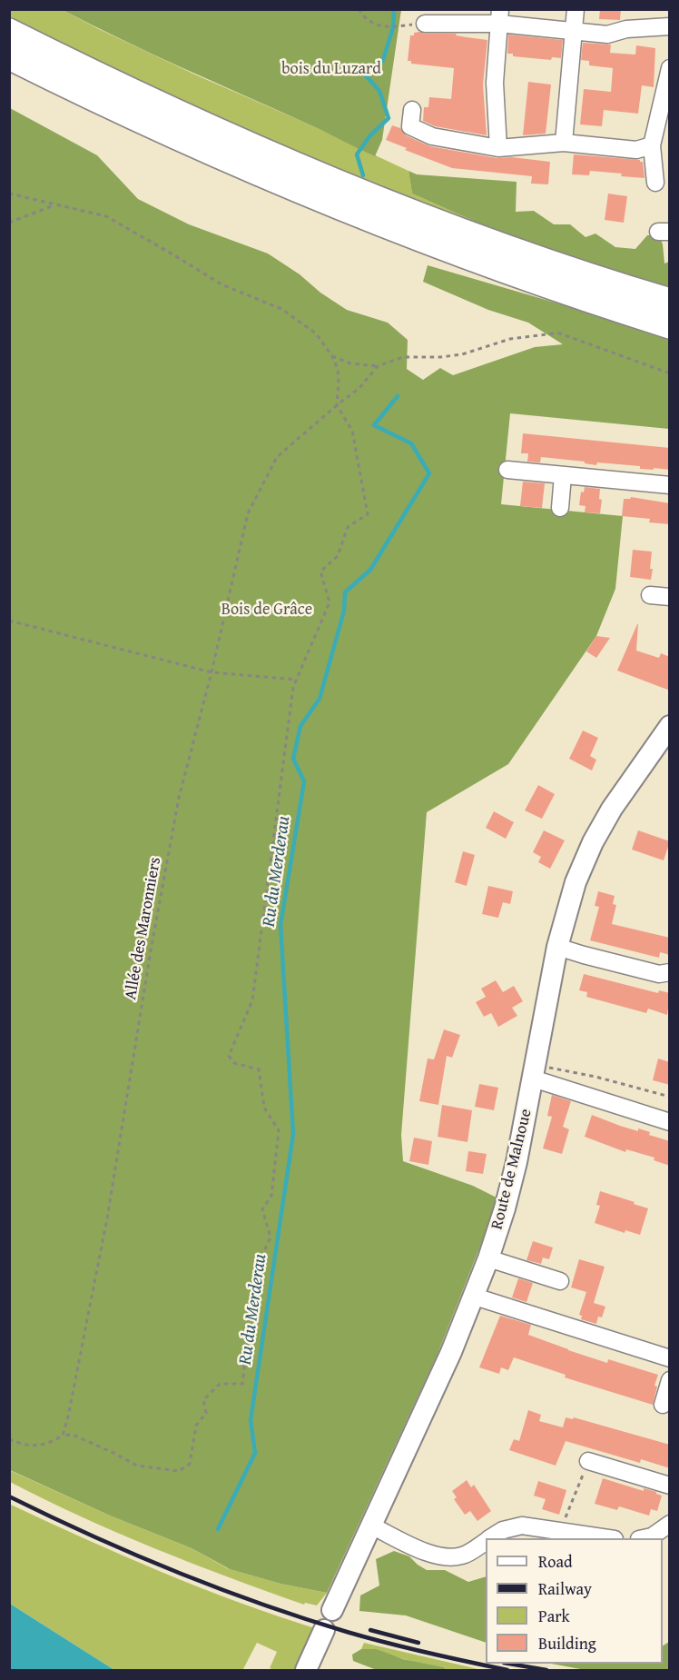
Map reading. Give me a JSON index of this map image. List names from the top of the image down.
{
  "streets": {
    "main road": ["Route de Malnoue"],
    "path": ["Allée des Maronniers"]
  },
  "water": ["Ru du Merderau"],
  "parks": ["bois du Luzard", "Bois de Grâce"],
  "legend": [
    "Road",
    "Railway",
    "Park",
    "Building"
  ]
}
